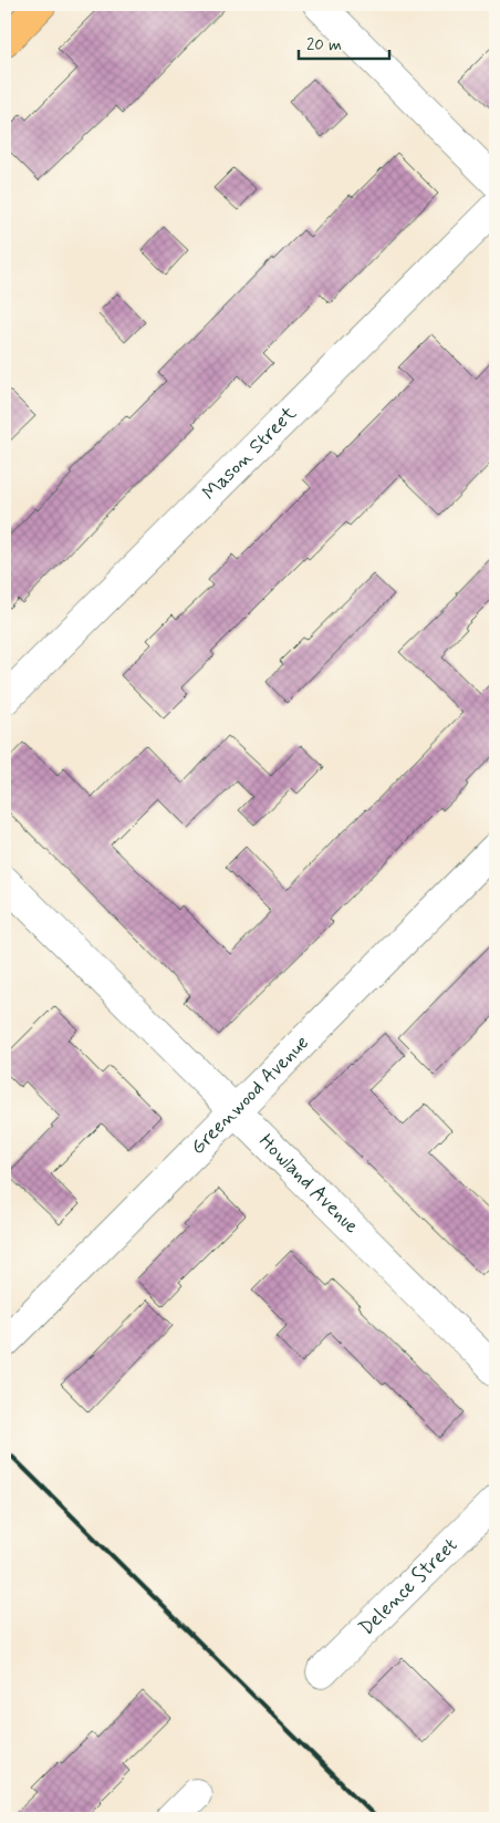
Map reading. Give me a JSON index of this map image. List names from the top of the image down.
{
  "streets": {
    "street": [
      "Mason Street",
      "Greenwood Avenue",
      "Howland Avenue",
      "Delence Street"
    ]
  },
  "crossings": [
    ["Greenwood Avenue", "Howland Avenue"]
  ],
  "scale_bar": "20 m"
}
